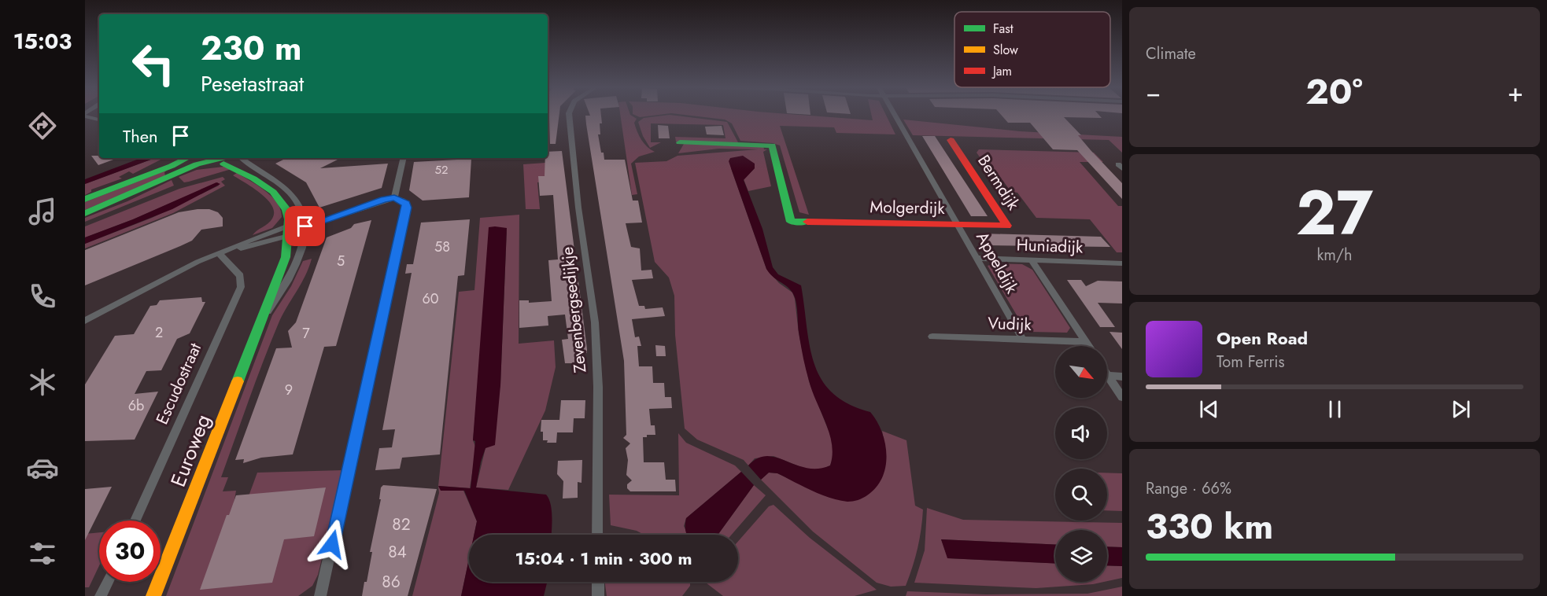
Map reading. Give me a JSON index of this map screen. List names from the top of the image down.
{
  "streets": {
    "street": [
      "Bermdijk",
      "Molgerdijk",
      "Huniadijk",
      "Appeldijk",
      "Zevenbergsedijkje",
      "Vudijk",
      "Escudostraat",
      "Euroweg"
    ]
  },
  "crossings": [
    ["Bermdijk", "Molgerdijk"],
    ["Bermdijk", "Appeldijk"],
    ["Molgerdijk", "Appeldijk"],
    ["Huniadijk", "Appeldijk"],
    ["Appeldijk", "Vudijk"]
  ],
  "house_numbers": [
    "52",
    "58",
    "5",
    "60",
    "2",
    "7",
    "9",
    "6b",
    "82",
    "84",
    "86"
  ],
  "legend": ["Fast", "Slow", "Jam"],
  "north": "bottom right",
  "page": {
    "tabs": "15:03",
    "tile": [
      "Climate",
      ["27", "km/h"],
      ["Range · 66%", "330 km"]
    ],
    "turn": ["230 m", "Pesetastraat"],
    "heat": ["−", "20°", "+"],
    "then": "Then",
    "song": ["Open Road", "Tom Ferris"],
    "limit": "30",
    "trip": "15:04 · 1 min · 300 m"
  }
}
